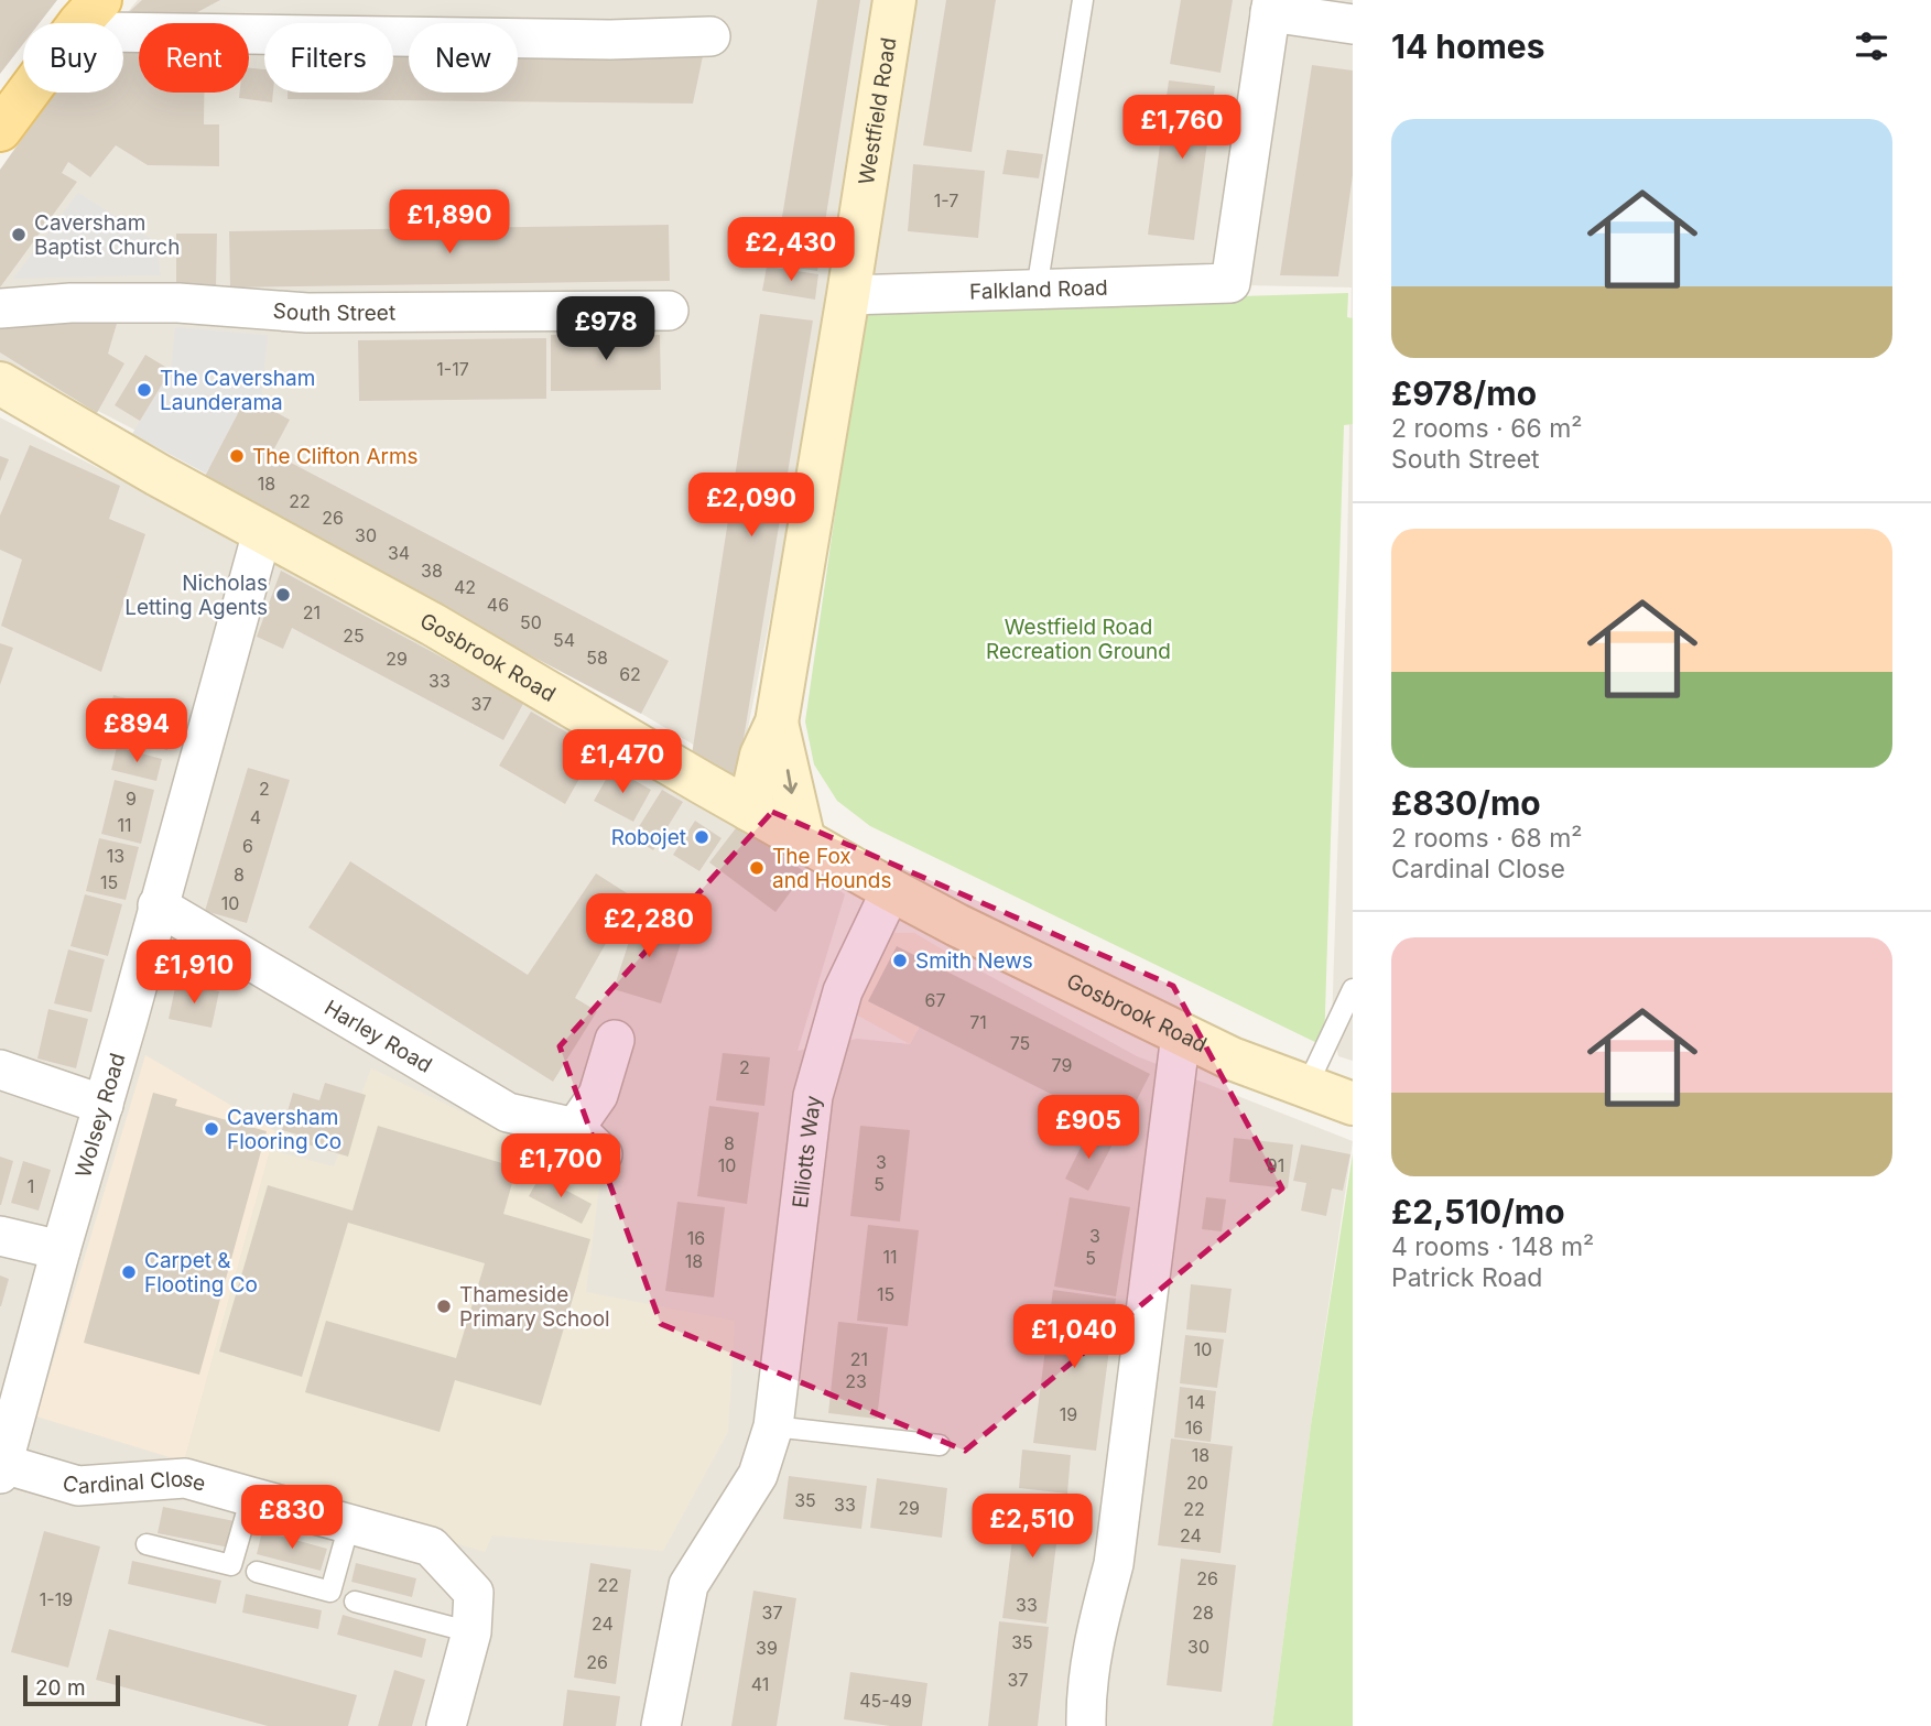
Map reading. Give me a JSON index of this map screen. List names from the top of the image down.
{
  "streets": {
    "street": [
      "Westfield Road",
      "Falkland Road",
      "South Street",
      "Gosbrook Road",
      "Harley Road",
      "Wolsey Road",
      "Elliotts Way",
      "Cardinal Close"
    ]
  },
  "crossings": [
    ["Westfield Road", "Falkland Road"],
    ["Westfield Road", "Gosbrook Road"],
    ["Gosbrook Road", "Wolsey Road"],
    ["Gosbrook Road", "Elliotts Way"],
    ["Harley Road", "Wolsey Road"],
    ["Wolsey Road", "Cardinal Close"]
  ],
  "parks": ["Westfield Road Recreation Ground"],
  "places": [
    "Caversham Baptist Church",
    "The Caversham Launderama",
    "The Clifton Arms",
    "Nicholas Letting Agents",
    "Robojet",
    "The Fox and Hounds",
    "Smith News",
    "Caversham Flooring Co",
    "Carpet & Flooting Co",
    "Thameside Primary School"
  ],
  "house_numbers": [
    "1-7",
    "1-17",
    "18",
    "22",
    "26",
    "30",
    "34",
    "38",
    "42",
    "46",
    "21",
    "50",
    "25",
    "54",
    "58",
    "29",
    "62",
    "33",
    "37",
    "2",
    "9",
    "4",
    "11",
    "6",
    "13",
    "8",
    "15",
    "10",
    "67",
    "71",
    "75",
    "79",
    "2",
    "8",
    "3",
    "10",
    "91",
    "5",
    "1",
    "3",
    "16",
    "11",
    "5",
    "18",
    "15",
    "10",
    "21",
    "23",
    "14",
    "19",
    "16",
    "18",
    "20",
    "35",
    "33",
    "29",
    "22",
    "24",
    "26",
    "22",
    "1-19",
    "33",
    "37",
    "28",
    "24",
    "35",
    "30",
    "39",
    "26",
    "37",
    "41",
    "45-49"
  ],
  "scale_bar": "20 m",
  "page": {
    "heading": "14 homes",
    "chip": [
      "Buy",
      "Rent",
      "Filters",
      "New"
    ],
    "list": [
      {
        "name": "£978/mo",
        "note": "2 rooms · 66 m² · South Street"
      },
      {
        "name": "£830/mo",
        "note": "2 rooms · 68 m² · Cardinal Close"
      },
      {
        "name": "£2,510/mo",
        "note": "4 rooms · 148 m² · Patrick Road"
      }
    ],
    "price": [
      "£1,760",
      "£1,890",
      "£2,430",
      "£978",
      "£2,090",
      "£894",
      "£1,470",
      "£2,280",
      "£1,910",
      "£905",
      "£1,700",
      "£1,040",
      "£830",
      "£2,510"
    ],
    "scale": "20 m"
  }
}
